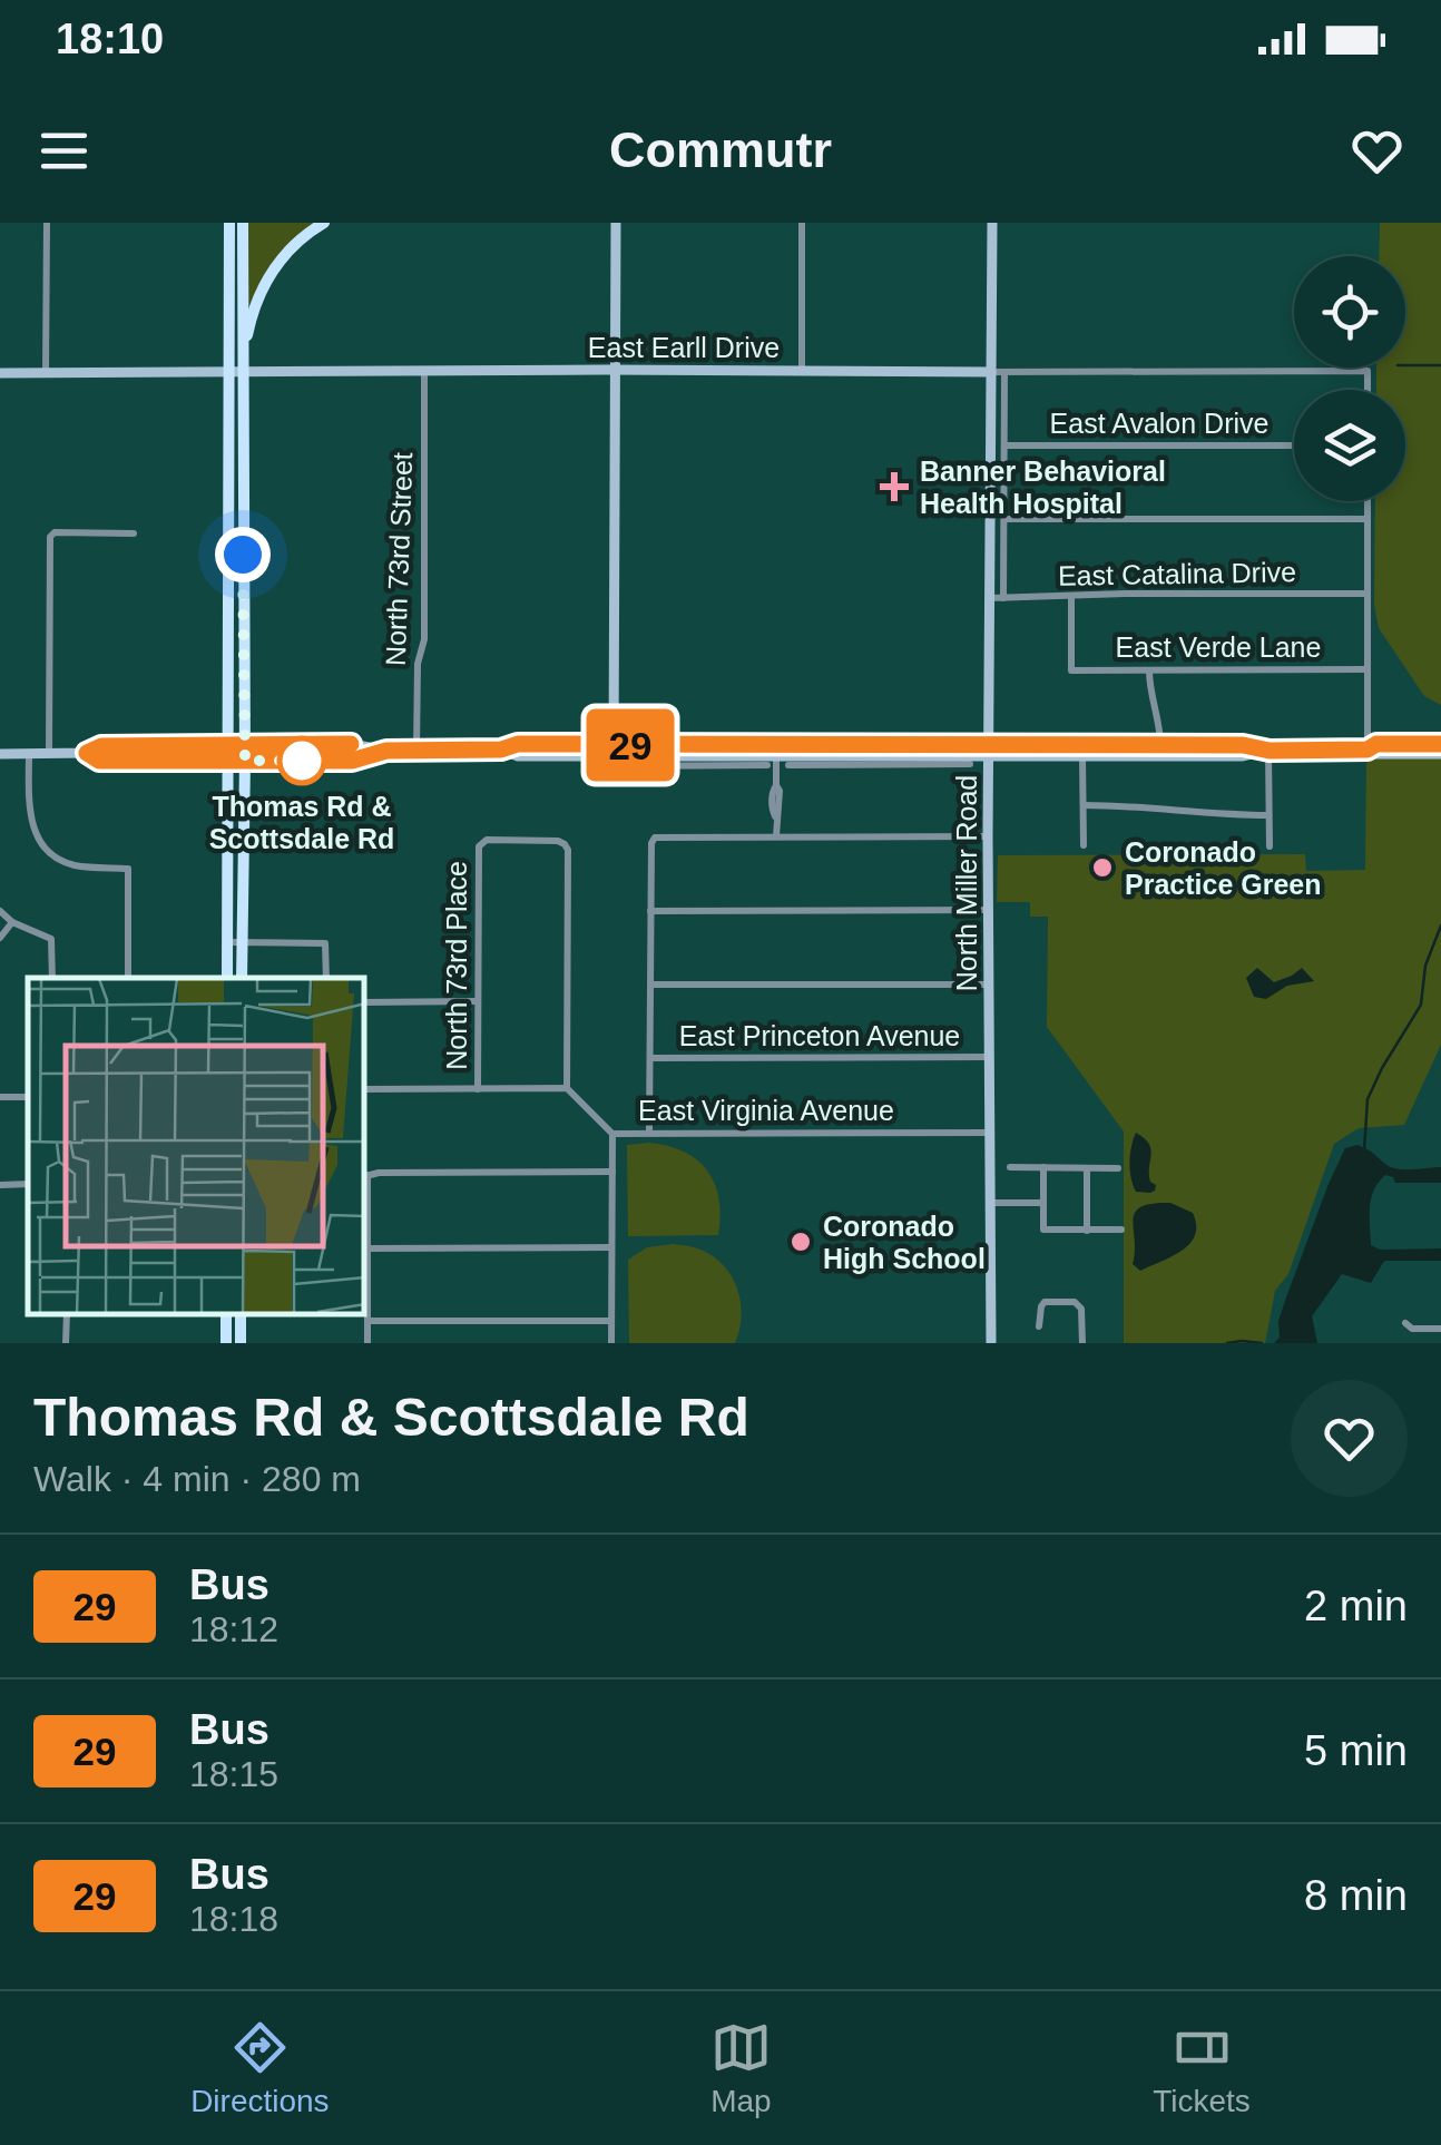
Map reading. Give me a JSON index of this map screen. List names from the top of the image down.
{
  "streets": {
    "street": [
      "East Earll Drive",
      "East Avalon Drive",
      "North 73rd Street",
      "East Catalina Drive",
      "East Verde Lane",
      "North Miller Road",
      "North 73rd Place",
      "East Princeton Avenue",
      "East Virginia Avenue"
    ]
  },
  "crossings": [
    ["East Earll Drive", "North 73rd Street"],
    ["East Earll Drive", "North Miller Road"],
    ["East Catalina Drive", "East Verde Lane"],
    ["East Catalina Drive", "North Miller Road"],
    ["North Miller Road", "East Princeton Avenue"],
    ["North Miller Road", "East Virginia Avenue"],
    ["North 73rd Place", "East Virginia Avenue"]
  ],
  "places": {
    "health": ["Banner Behavioral Health Hospital"],
    "other": ["Thomas Rd & Scottsdale Rd", "Coronado Practice Green", "Coronado High School"]
  },
  "lines": ["bus line 29"],
  "page": {
    "status": "18:10",
    "header": "Commutr",
    "on_map": "29",
    "heading": ["Thomas Rd & Scottsdale Rd", "Walk · 4 min · 280 m"],
    "list": [
      {
        "mark": "29",
        "name": "Bus",
        "note": "18:12",
        "value": "2 min"
      },
      {
        "mark": "29",
        "name": "Bus",
        "note": "18:15",
        "value": "5 min"
      },
      {
        "mark": "29",
        "name": "Bus",
        "note": "18:18",
        "value": "8 min"
      }
    ],
    "tabs": ["Directions", "Map", "Tickets"]
  }
}
